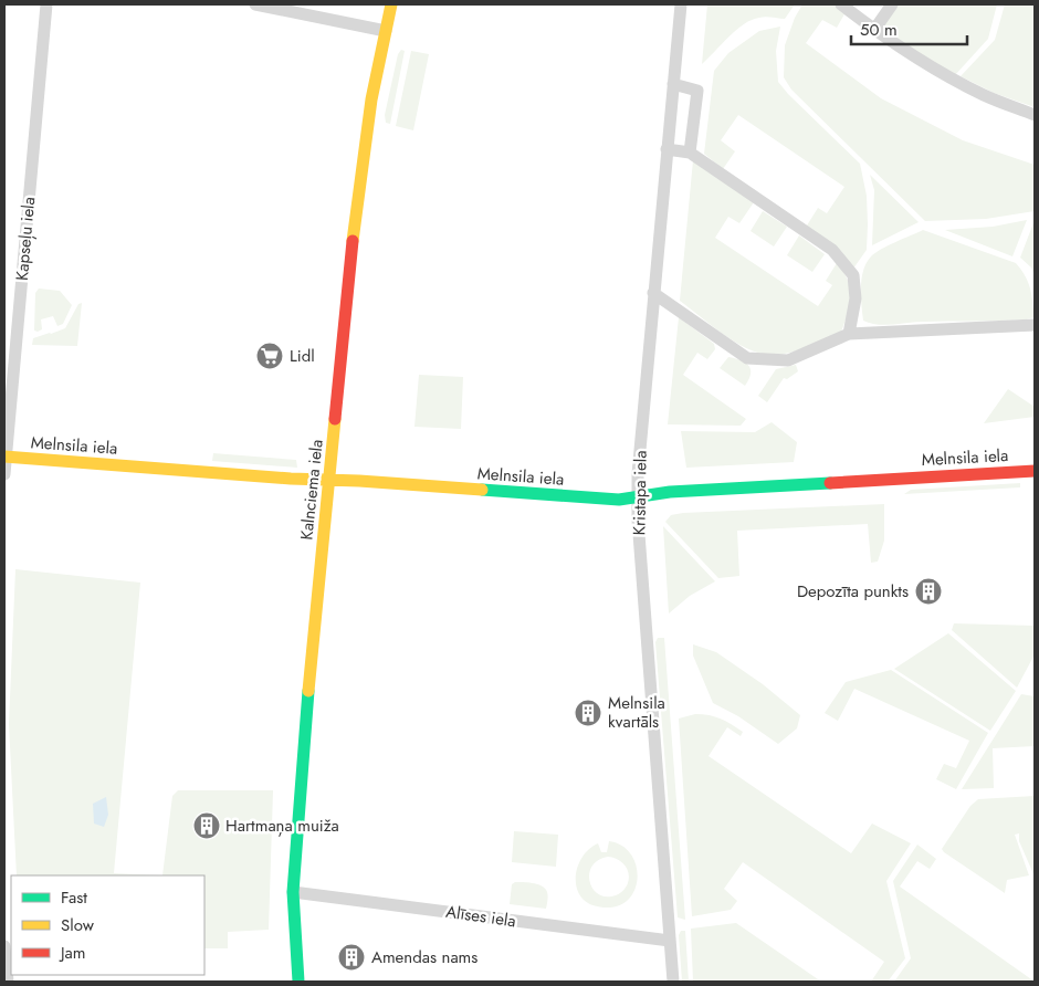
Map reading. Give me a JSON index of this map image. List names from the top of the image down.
{
  "streets": {
    "street": [
      "Kapseļu iela",
      "Melnsila iela",
      "Kalnciema iela",
      "Kristapa iela",
      "Alīses iela"
    ]
  },
  "crossings": [
    ["Kapseļu iela", "Melnsila iela"],
    ["Melnsila iela", "Kalnciema iela"],
    ["Melnsila iela", "Kristapa iela"],
    ["Kalnciema iela", "Alīses iela"],
    ["Kristapa iela", "Alīses iela"]
  ],
  "places": {
    "supermarket": ["Lidl"],
    "building": [
      "Depozīta punkts",
      "Melnsila kvartāls",
      "Hartmaņa muiža",
      "Amendas nams"
    ]
  },
  "legend": ["Fast", "Slow", "Jam"],
  "scale_bar": "50 m"
}
